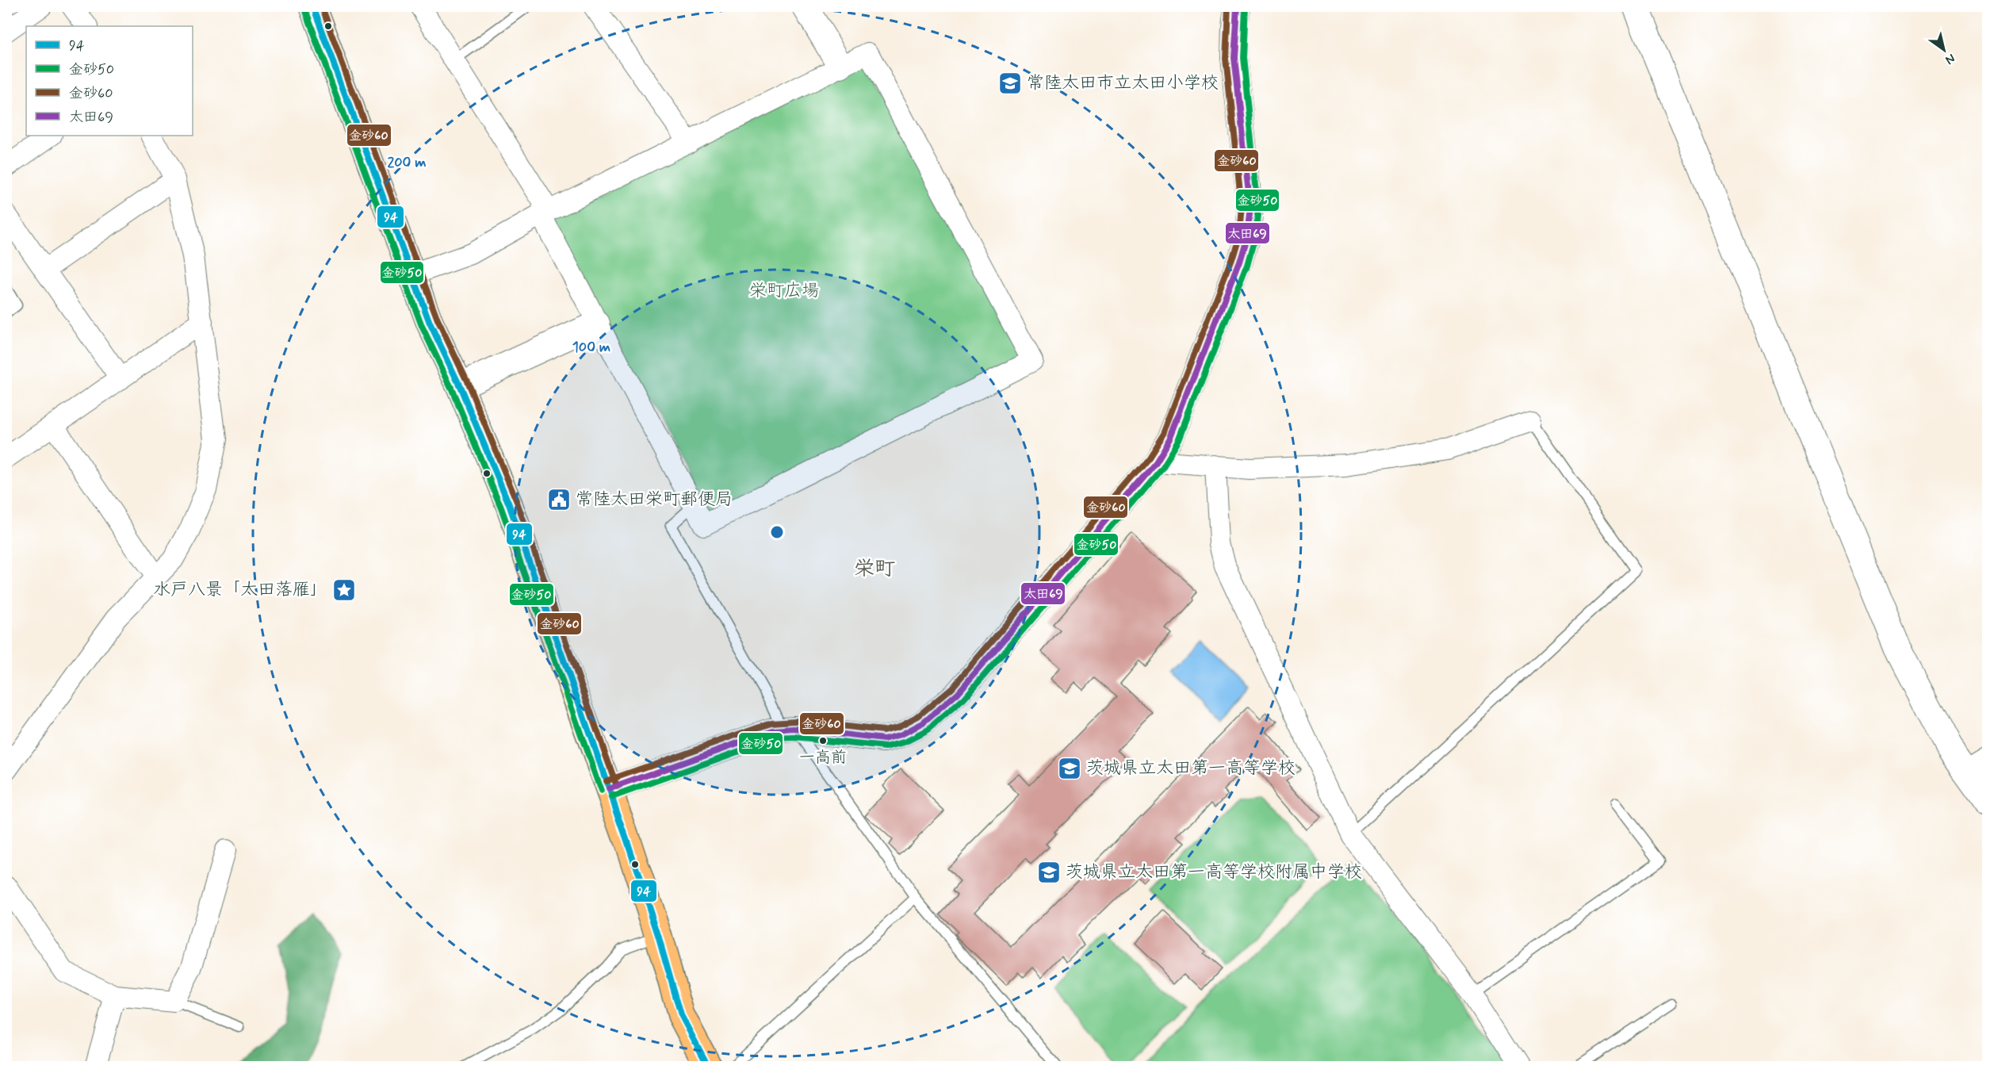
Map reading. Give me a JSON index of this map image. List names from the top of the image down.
{
  "districts": ["栄町"],
  "parks": ["栄町広場"],
  "places": {
    "school or university": ["常陸太田市立太田小学校", "茨城県立太田第一高等学校", "茨城県立太田第一高等学校附属中学校"],
    "public building": ["常陸太田栄町郵便局"],
    "place": ["水戸八景「太田落雁」"],
    "other": ["一高前"]
  },
  "lines": [
    "transit line 94",
    "transit line 金砂60",
    "transit line 太田69",
    "transit line 金砂50"
  ],
  "legend": [
    "94",
    "金砂50",
    "金砂60",
    "太田69"
  ],
  "north": "bottom right",
  "rings": ["200 m", "100 m"]
}
